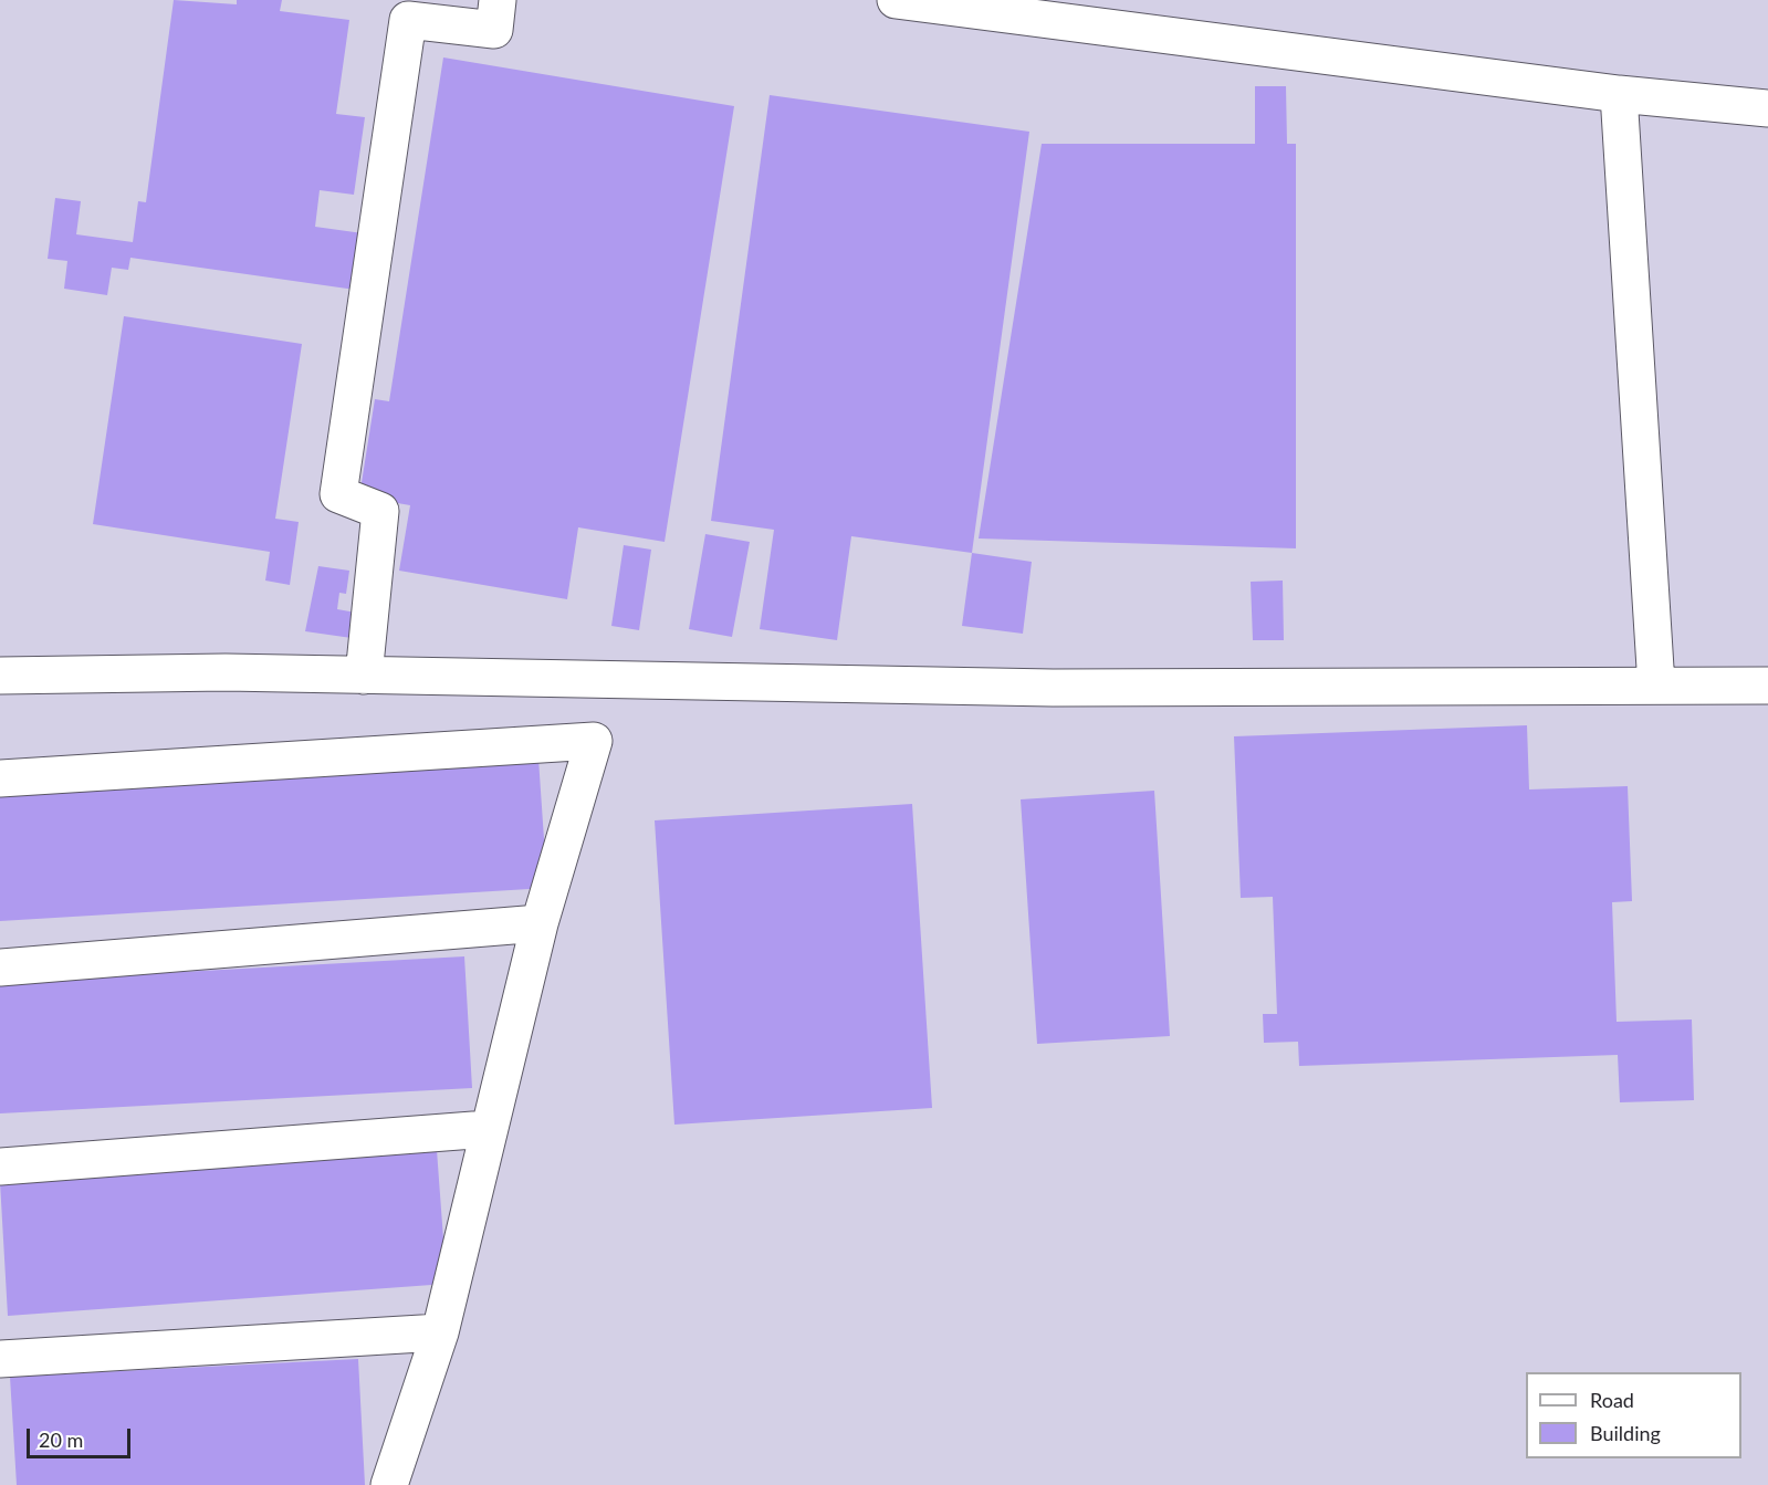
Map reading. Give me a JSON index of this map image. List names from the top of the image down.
{
  "legend": ["Road", "Building"],
  "scale_bar": "20 m"
}
